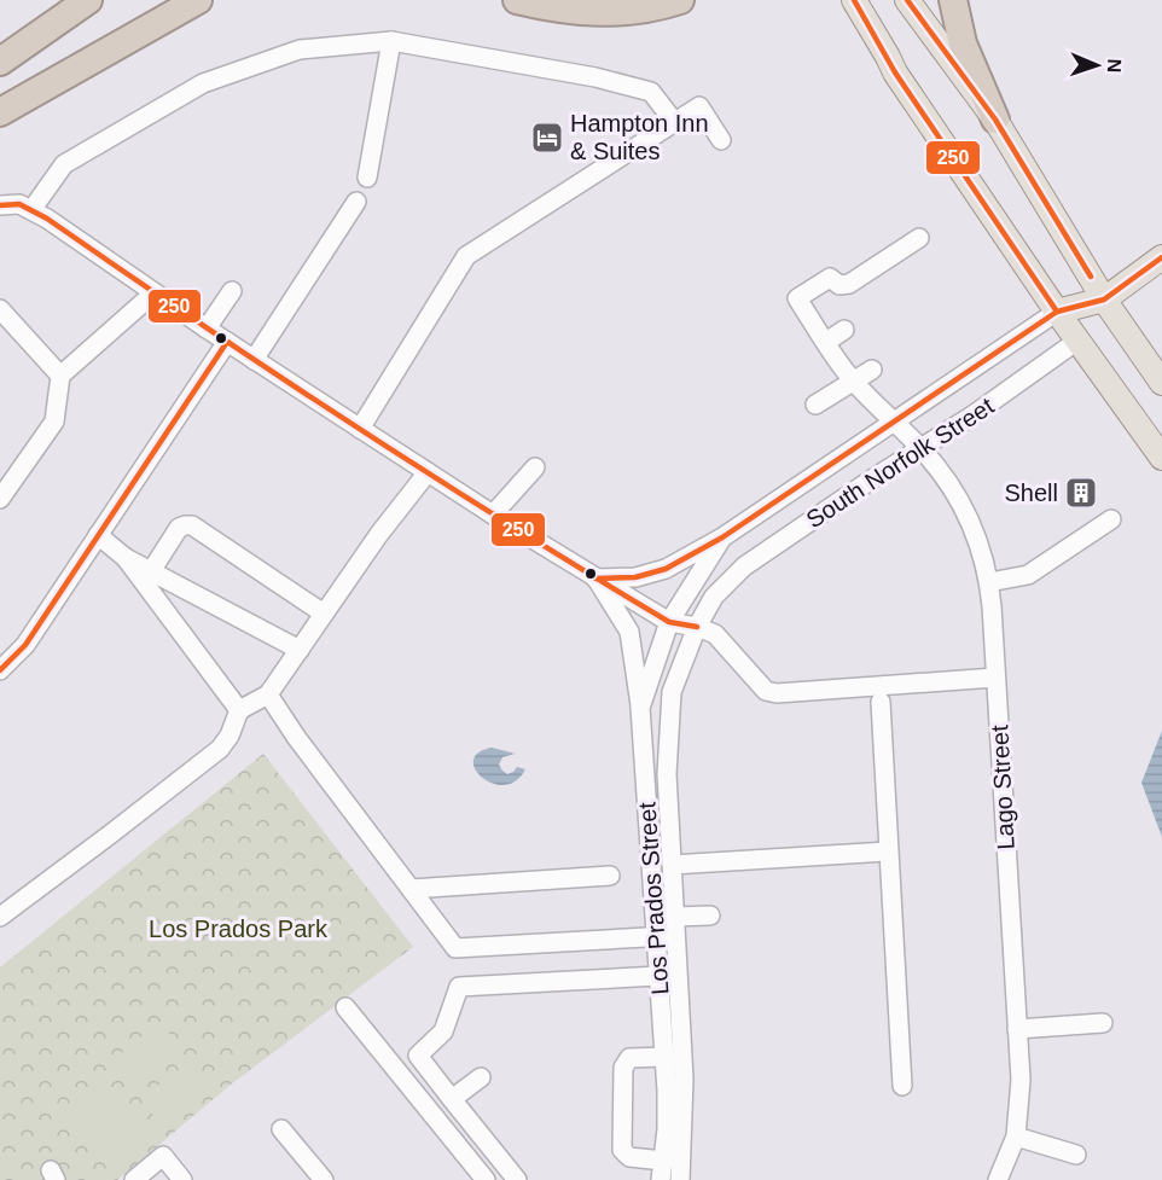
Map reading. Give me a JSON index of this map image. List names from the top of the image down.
{
  "streets": {
    "main road": ["South Norfolk Street"],
    "street": ["Lago Street", "Los Prados Street"]
  },
  "crossings": [
    ["South Norfolk Street", "Lago Street"],
    ["South Norfolk Street", "Los Prados Street"]
  ],
  "parks": ["Los Prados Park"],
  "places": {
    "hotel": ["Hampton Inn & Suites"],
    "building": ["Shell"]
  },
  "lines": ["transit line 250"],
  "north": "right"
}
